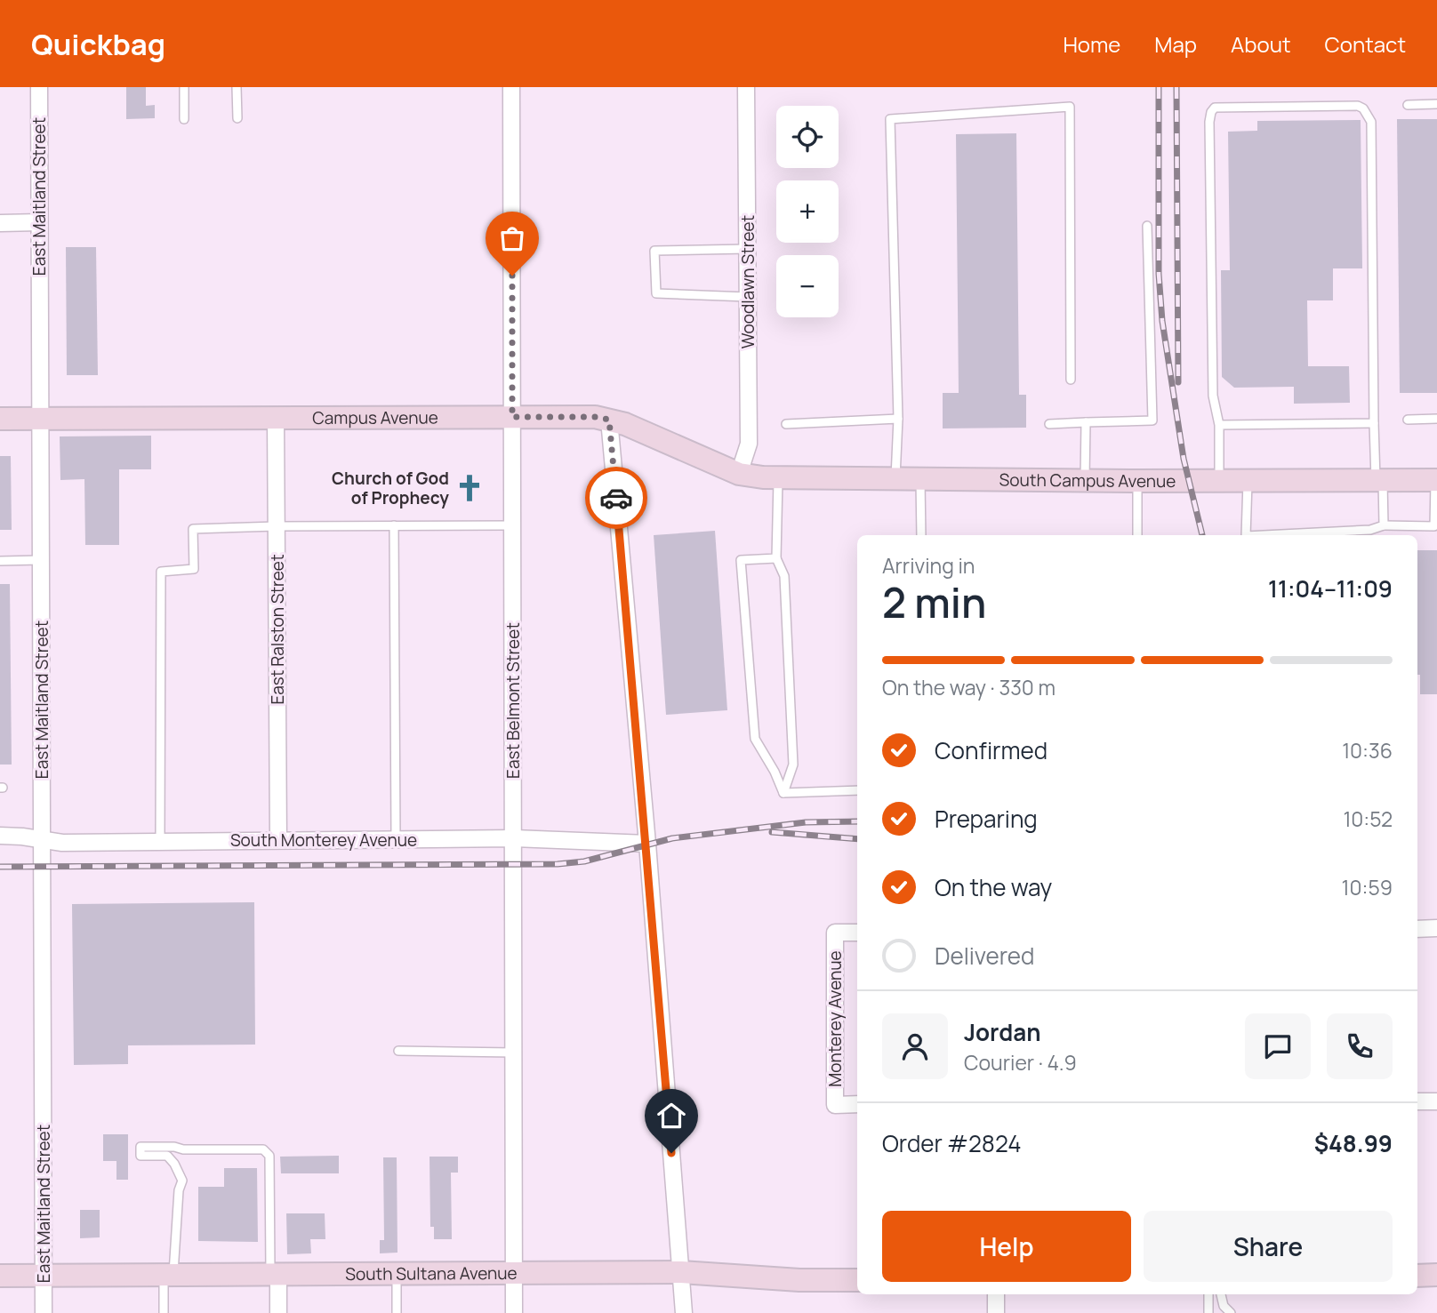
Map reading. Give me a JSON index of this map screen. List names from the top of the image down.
{
  "streets": {
    "street": [
      "East Maitland Street",
      "Woodlawn Street",
      "Campus Avenue",
      "South Campus Avenue",
      "East Ralston Street",
      "East Belmont Street",
      "South Monterey Avenue",
      "Monterey Avenue",
      "South Sultana Avenue"
    ]
  },
  "crossings": [
    ["East Maitland Street", "Campus Avenue"],
    ["East Maitland Street", "South Monterey Avenue"],
    ["East Maitland Street", "South Sultana Avenue"],
    ["Woodlawn Street", "Campus Avenue"],
    ["Woodlawn Street", "South Campus Avenue"],
    ["Campus Avenue", "South Campus Avenue"],
    ["Campus Avenue", "East Ralston Street"],
    ["Campus Avenue", "East Belmont Street"],
    ["East Ralston Street", "South Monterey Avenue"],
    ["East Belmont Street", "South Monterey Avenue"],
    ["East Belmont Street", "South Sultana Avenue"]
  ],
  "places": {
    "church": ["Church of God of Prophecy"]
  },
  "page": {
    "header": "Quickbag",
    "nav": [
      "Home",
      "Map",
      "About",
      "Contact"
    ],
    "map_buttons": ["+", "−"],
    "heading": ["2 min", "Arriving in", "11:04–11:09"],
    "panel": [
      "Jordan",
      "Courier · 4.9",
      "Order #2824",
      "$48.99"
    ],
    "bar": "On the way · 330 m",
    "list": [
      ["Confirmed", "10:36"],
      ["Preparing", "10:52"],
      ["On the way", "10:59"],
      "Delivered"
    ],
    "buttons": ["Help", "Share"]
  }
}
